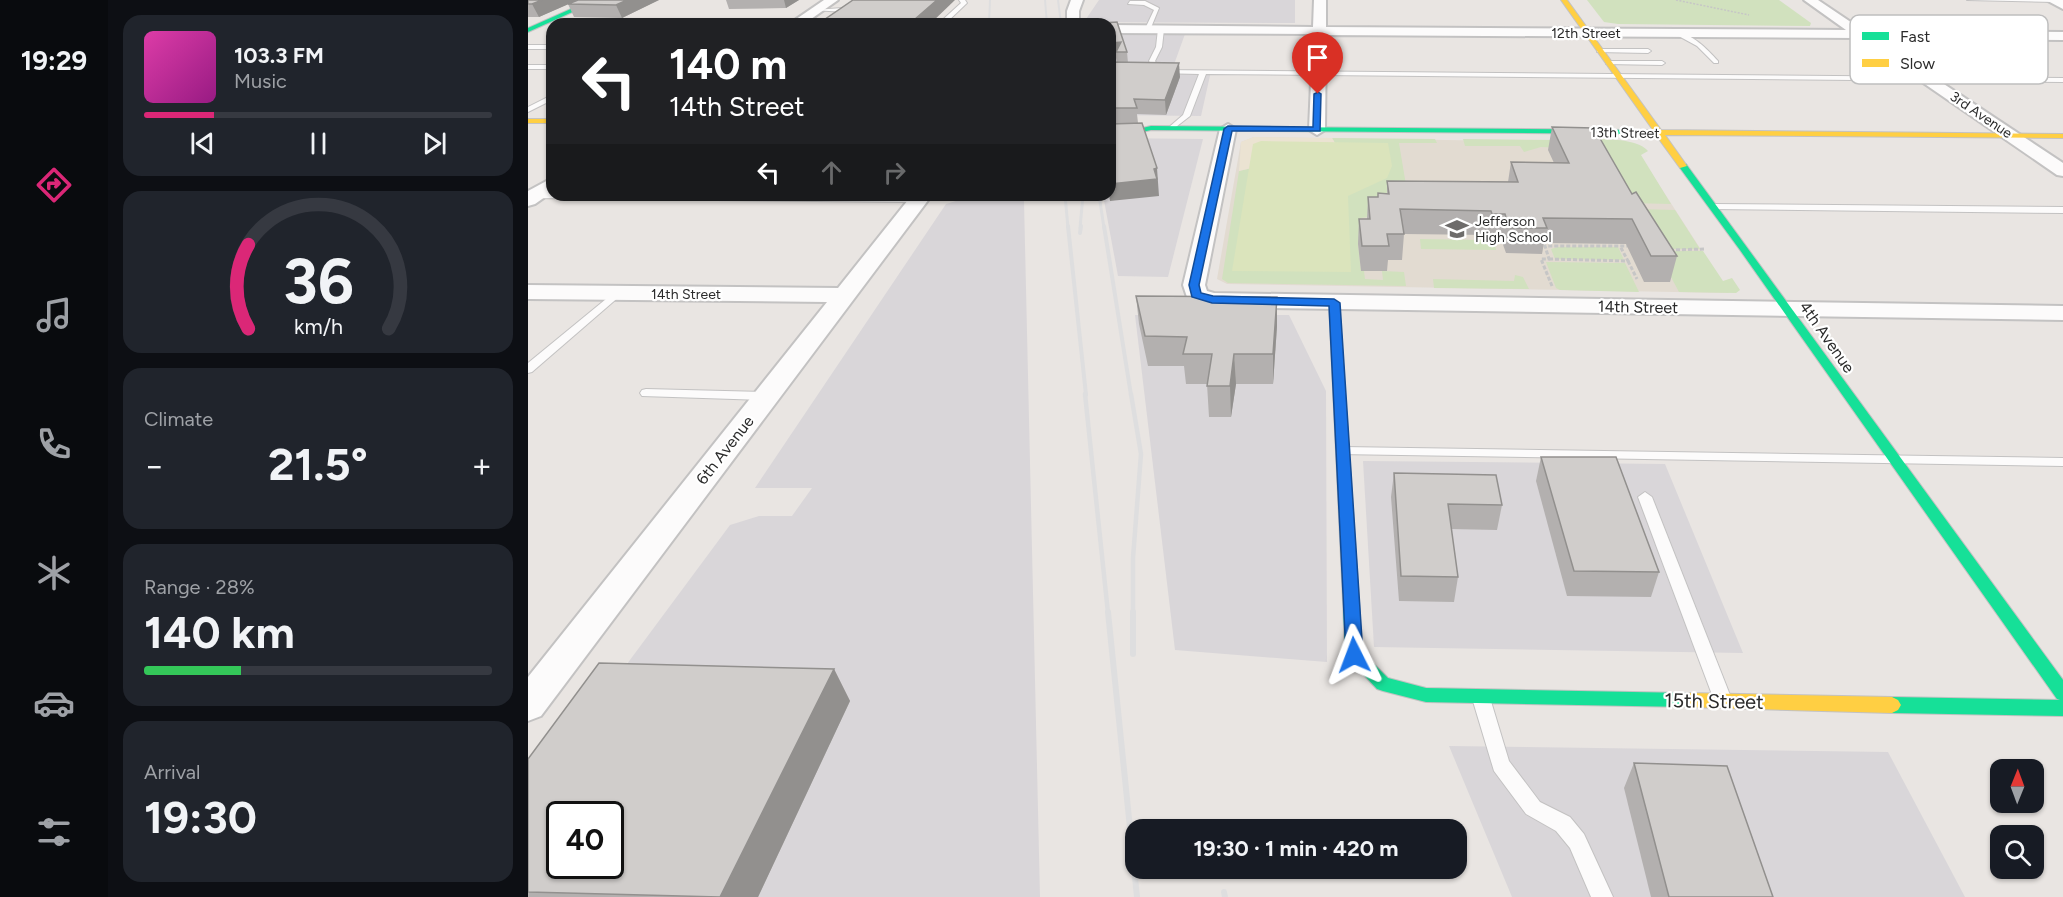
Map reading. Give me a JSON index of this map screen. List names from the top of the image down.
{
  "streets": {
    "street": [
      "12th Street",
      "3rd Avenue",
      "13th Street",
      "14th Street",
      "4th Avenue",
      "6th Avenue",
      "15th Street"
    ]
  },
  "crossings": [
    ["12th Street", "4th Avenue"],
    ["3rd Avenue", "13th Street"],
    ["13th Street", "14th Street"],
    ["13th Street", "4th Avenue"],
    ["14th Street", "4th Avenue"],
    ["14th Street", "6th Avenue"]
  ],
  "places": {
    "school or university": ["Jefferson High School"]
  },
  "legend": ["Fast", "Slow"],
  "north": "top",
  "page": {
    "tabs": "19:29",
    "turn": ["140 m", "14th Street"],
    "song": ["103.3 FM", "Music"],
    "tile": [
      "Climate",
      ["Range · 28%", "140 km"],
      ["Arrival", "19:30"]
    ],
    "heat": ["−", "21.5°", "+"],
    "limit": "40",
    "trip": "19:30 · 1 min · 420 m",
    "gauge": ["36", "km/h"]
  }
}
